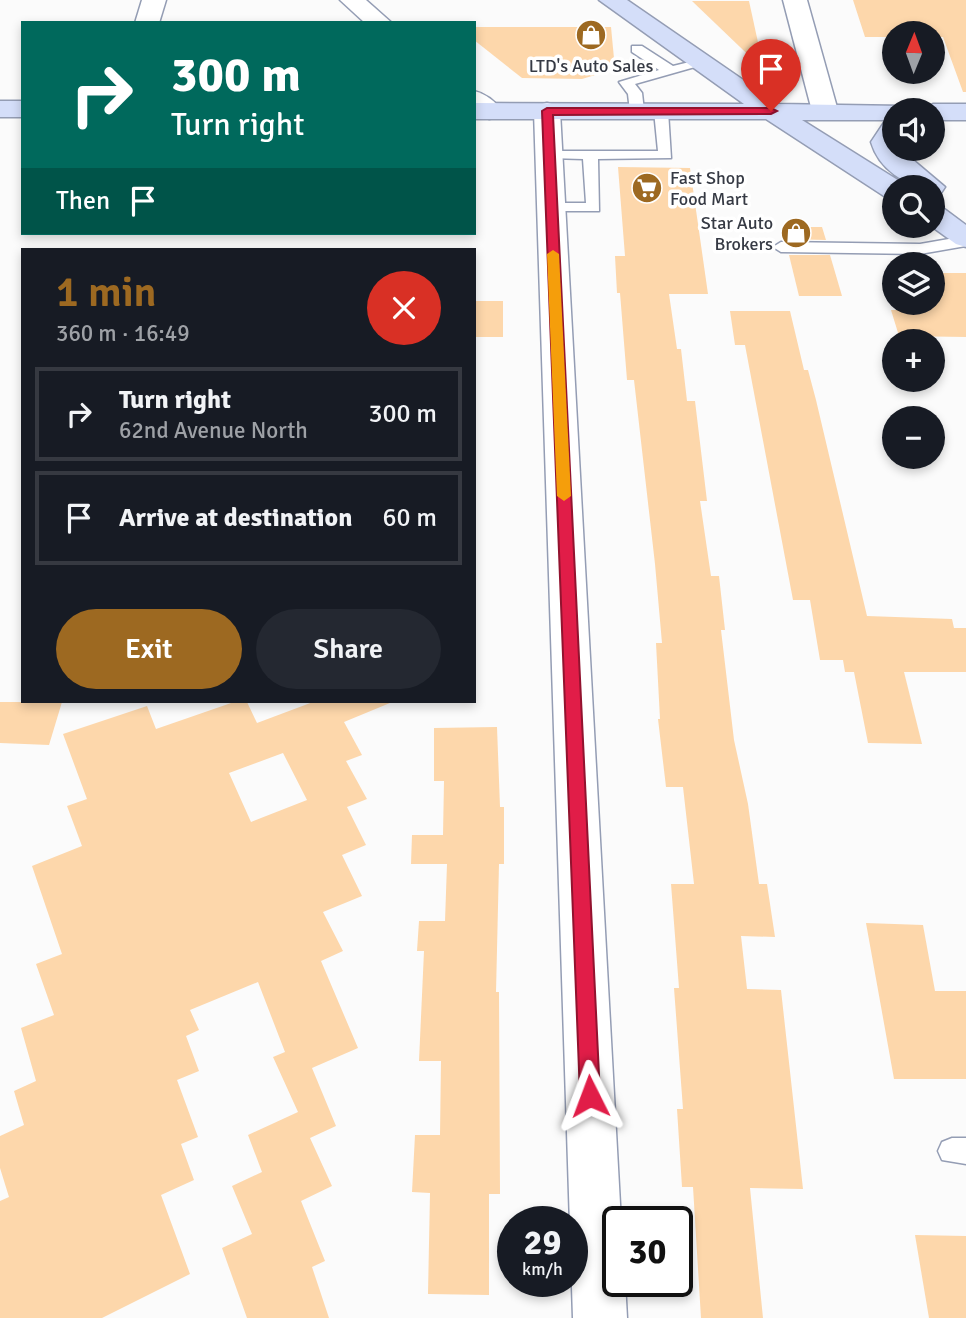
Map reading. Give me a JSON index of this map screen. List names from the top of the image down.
{
  "places": {
    "shop": ["LTD's Auto Sales", "Star Auto Brokers"],
    "supermarket": ["Fast Shop Food Mart"]
  },
  "north": "top",
  "page": {
    "map_buttons": ["+", "−"],
    "turn": ["300 m", "Turn right"],
    "then": "Then",
    "heading": ["1 min", "360 m · 16:49"],
    "list": [
      {
        "name": "Turn right",
        "note": "62nd Avenue North",
        "value": "300 m"
      },
      {
        "name": "Arrive at destination",
        "value": "60 m"
      }
    ],
    "buttons": ["Exit", "Share"],
    "speed": "29 km/h",
    "limit": "30"
  }
}
